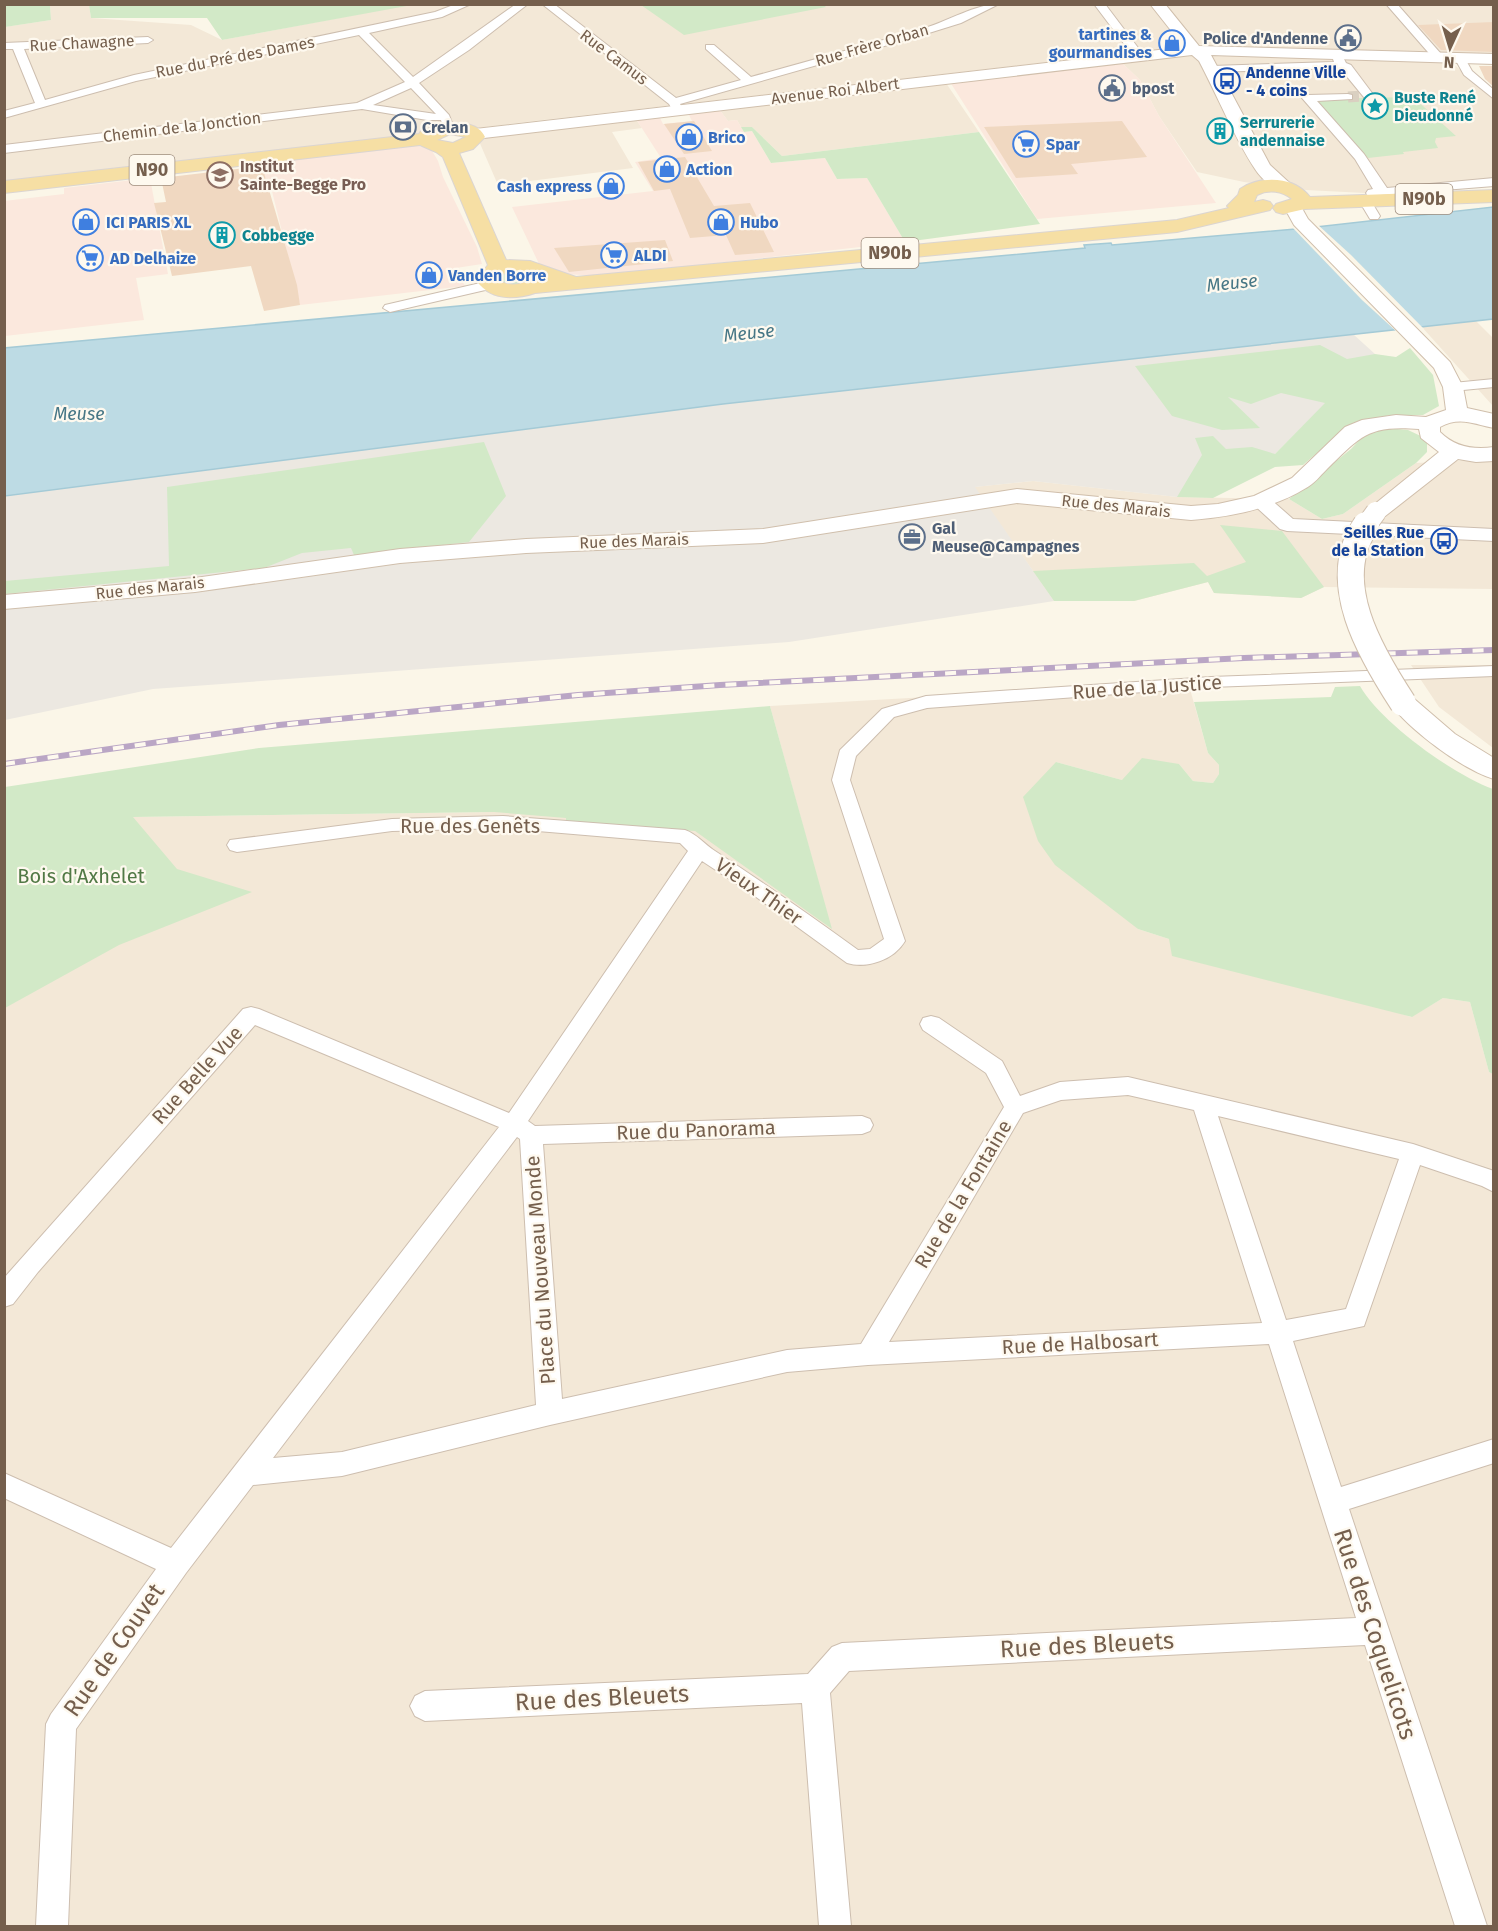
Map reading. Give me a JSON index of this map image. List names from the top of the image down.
{
  "streets": {
    "main road": [
      "Avenue Roi Albert",
      "N90",
      "N90b",
      "Rue des Marais"
    ],
    "street": [
      "Rue Chawagne",
      "Rue Frère Orban",
      "Rue du Pré des Dames",
      "Rue Camus",
      "Chemin de la Jonction",
      "Rue de la Justice",
      "Rue des Genêts",
      "Vieux Thier",
      "Rue Belle Vue",
      "Rue du Panorama",
      "Rue de la Fontaine",
      "Place du Nouveau Monde",
      "Rue de Halbosart",
      "Rue des Coquelicots",
      "Rue des Bleuets",
      "Rue de Couvet"
    ]
  },
  "crossings": [
    ["Rue Chawagne", "Rue du Pré des Dames"],
    ["Rue Frère Orban", "Rue Camus"],
    ["Rue Frère Orban", "Avenue Roi Albert"],
    ["Rue Camus", "Avenue Roi Albert"],
    ["Avenue Roi Albert", "N90"],
    ["Chemin de la Jonction", "N90"],
    ["Rue de la Justice", "Vieux Thier"],
    ["Rue des Genêts", "Vieux Thier"],
    ["Vieux Thier", "Rue Belle Vue"],
    ["Vieux Thier", "Rue du Panorama"],
    ["Vieux Thier", "Place du Nouveau Monde"],
    ["Rue Belle Vue", "Rue du Panorama"],
    ["Rue Belle Vue", "Place du Nouveau Monde"],
    ["Rue du Panorama", "Place du Nouveau Monde"],
    ["Rue de la Fontaine", "Rue de Halbosart"],
    ["Place du Nouveau Monde", "Rue de Halbosart"],
    ["Place du Nouveau Monde", "Rue de Couvet"],
    ["Rue des Coquelicots", "Rue des Bleuets"]
  ],
  "water": ["Meuse"],
  "parks": ["Bois d'Axhelet"],
  "places": {
    "public building": ["Police d'Andenne", "bpost"],
    "shop": [
      "tartines & gourmandises",
      "Brico",
      "Action",
      "Cash express",
      "ICI PARIS XL",
      "Hubo",
      "Vanden Borre"
    ],
    "bus stop": ["Andenne Ville - 4 coins", "Seilles Rue de la Station"],
    "place": ["Buste René Dieudonné"],
    "bank": ["Crelan"],
    "building": ["Serrurerie andennaise", "Cobbegge"],
    "supermarket": ["Spar", "ALDI", "AD Delhaize"],
    "school or university": ["Institut Sainte-Begge Pro"],
    "office": ["Gal Meuse@Campagnes"]
  },
  "north": "bottom"
}
